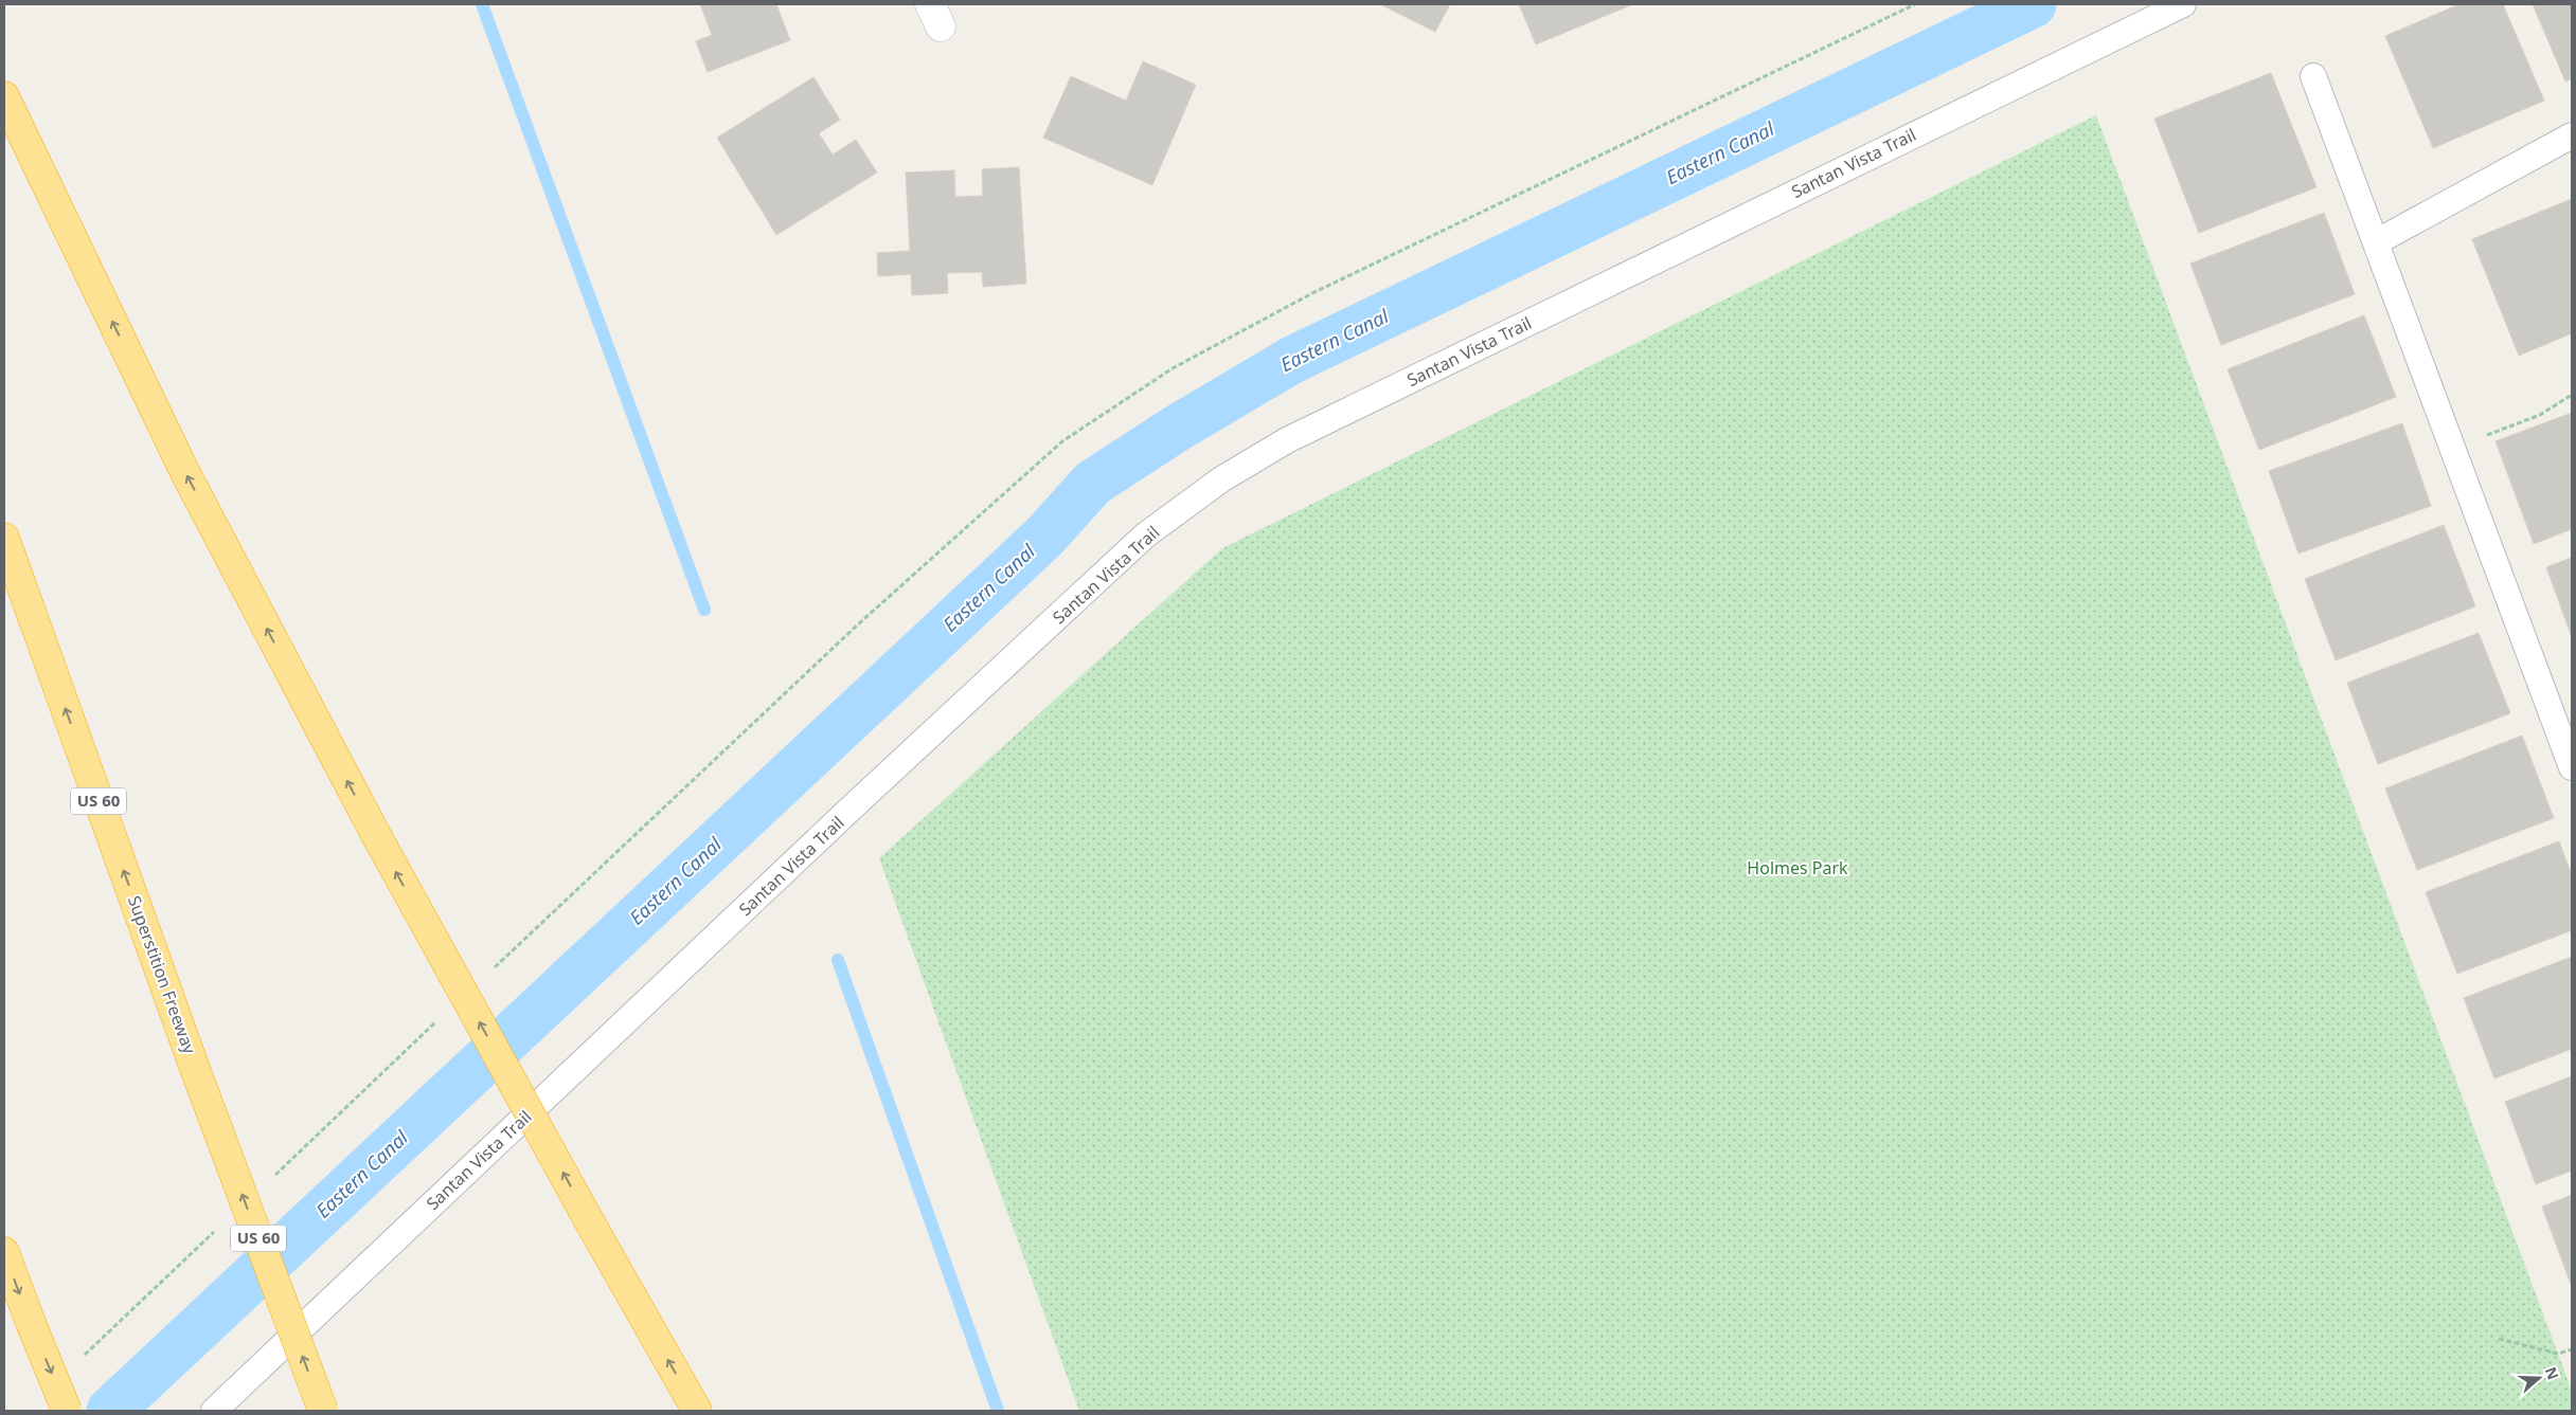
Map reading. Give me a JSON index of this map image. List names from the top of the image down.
{
  "streets": {
    "highway": ["US 60", "Superstition Freeway"],
    "lane": ["Santan Vista Trail"]
  },
  "water": ["Eastern Canal"],
  "parks": ["Holmes Park"],
  "north": "right"
}
